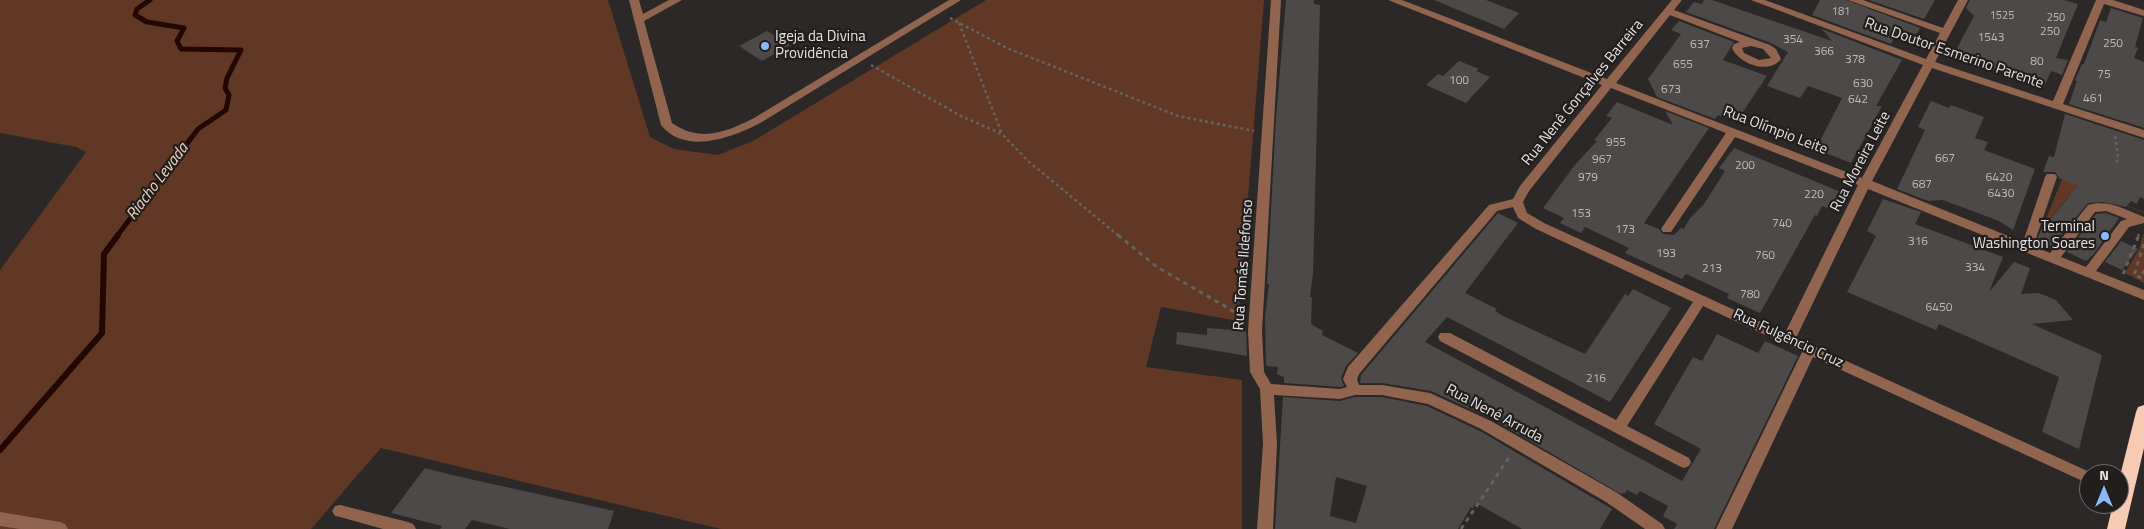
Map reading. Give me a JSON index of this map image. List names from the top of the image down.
{
  "streets": {
    "street": [
      "Rua Doutor Esmerino Parente",
      "Rua Nenê Gonçalves Barreira",
      "Rua Olímpio Leite",
      "Rua Moreira Leite",
      "Rua Tomás Ildefonso",
      "Rua Fulgêncio Cruz",
      "Rua Nenê Arruda"
    ]
  },
  "crossings": [
    ["Rua Doutor Esmerino Parente", "Rua Moreira Leite"],
    ["Rua Nenê Gonçalves Barreira", "Rua Olímpio Leite"],
    ["Rua Nenê Gonçalves Barreira", "Rua Fulgêncio Cruz"],
    ["Rua Olímpio Leite", "Rua Moreira Leite"],
    ["Rua Moreira Leite", "Rua Fulgêncio Cruz"],
    ["Rua Tomás Ildefonso", "Rua Nenê Arruda"]
  ],
  "water": ["Riacho Levada"],
  "places": ["Igeja da Divina Providência", "Terminal Washington Soares"],
  "house_numbers": [
    "181",
    "1525",
    "250",
    "250",
    "1543",
    "354",
    "250",
    "637",
    "366",
    "378",
    "80",
    "655",
    "75",
    "100",
    "630",
    "673",
    "461",
    "642",
    "955",
    "667",
    "967",
    "200",
    "979",
    "6420",
    "687",
    "6430",
    "220",
    "153",
    "740",
    "173",
    "316",
    "193",
    "760",
    "334",
    "213",
    "780",
    "6450",
    "216"
  ],
  "north": "top"
}
